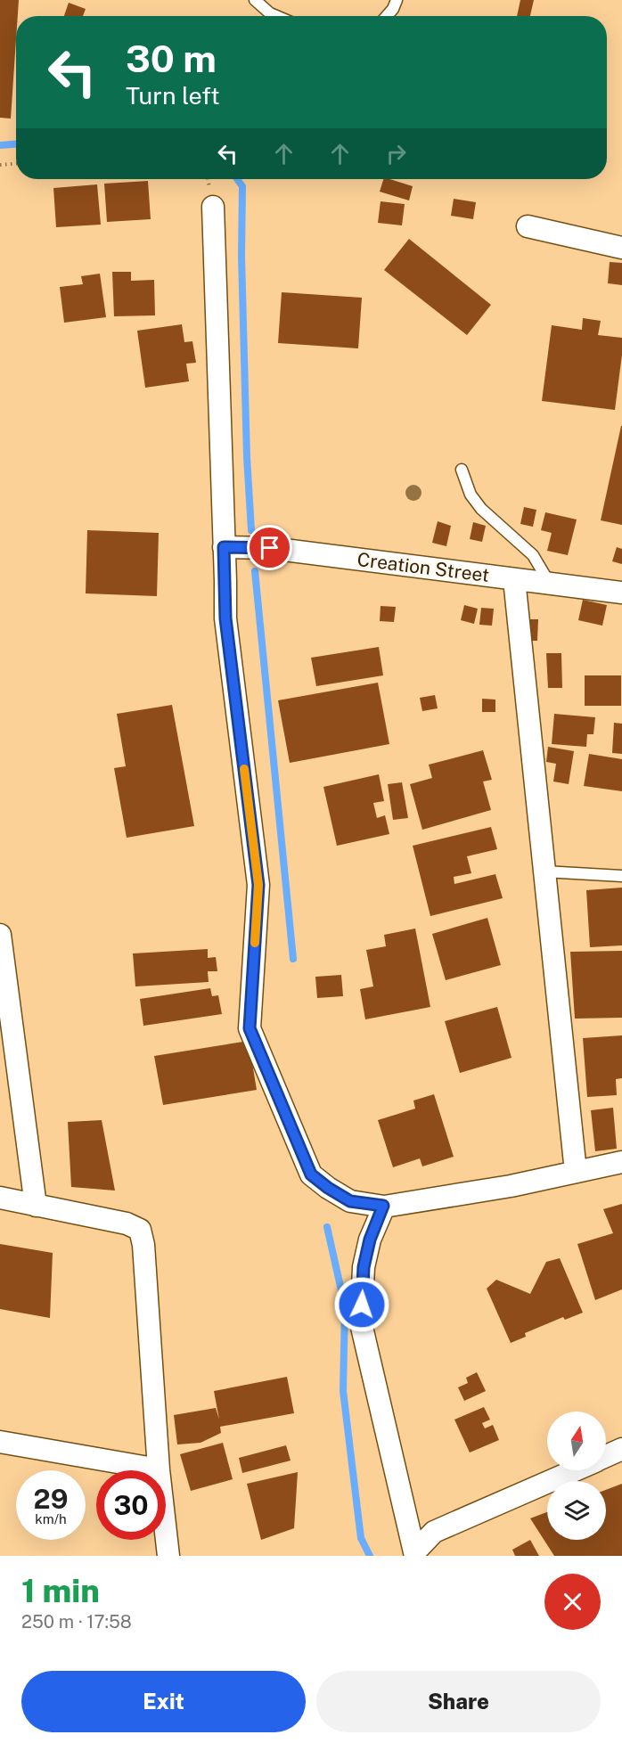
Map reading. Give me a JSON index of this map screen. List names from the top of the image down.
{
  "streets": {
    "street": ["Creation Street"]
  },
  "north": "top",
  "page": {
    "turn": ["30 m", "Turn left"],
    "speed": "29 km/h",
    "limit": "30",
    "heading": ["1 min", "250 m · 17:58"],
    "buttons": ["Exit", "Share"]
  }
}
